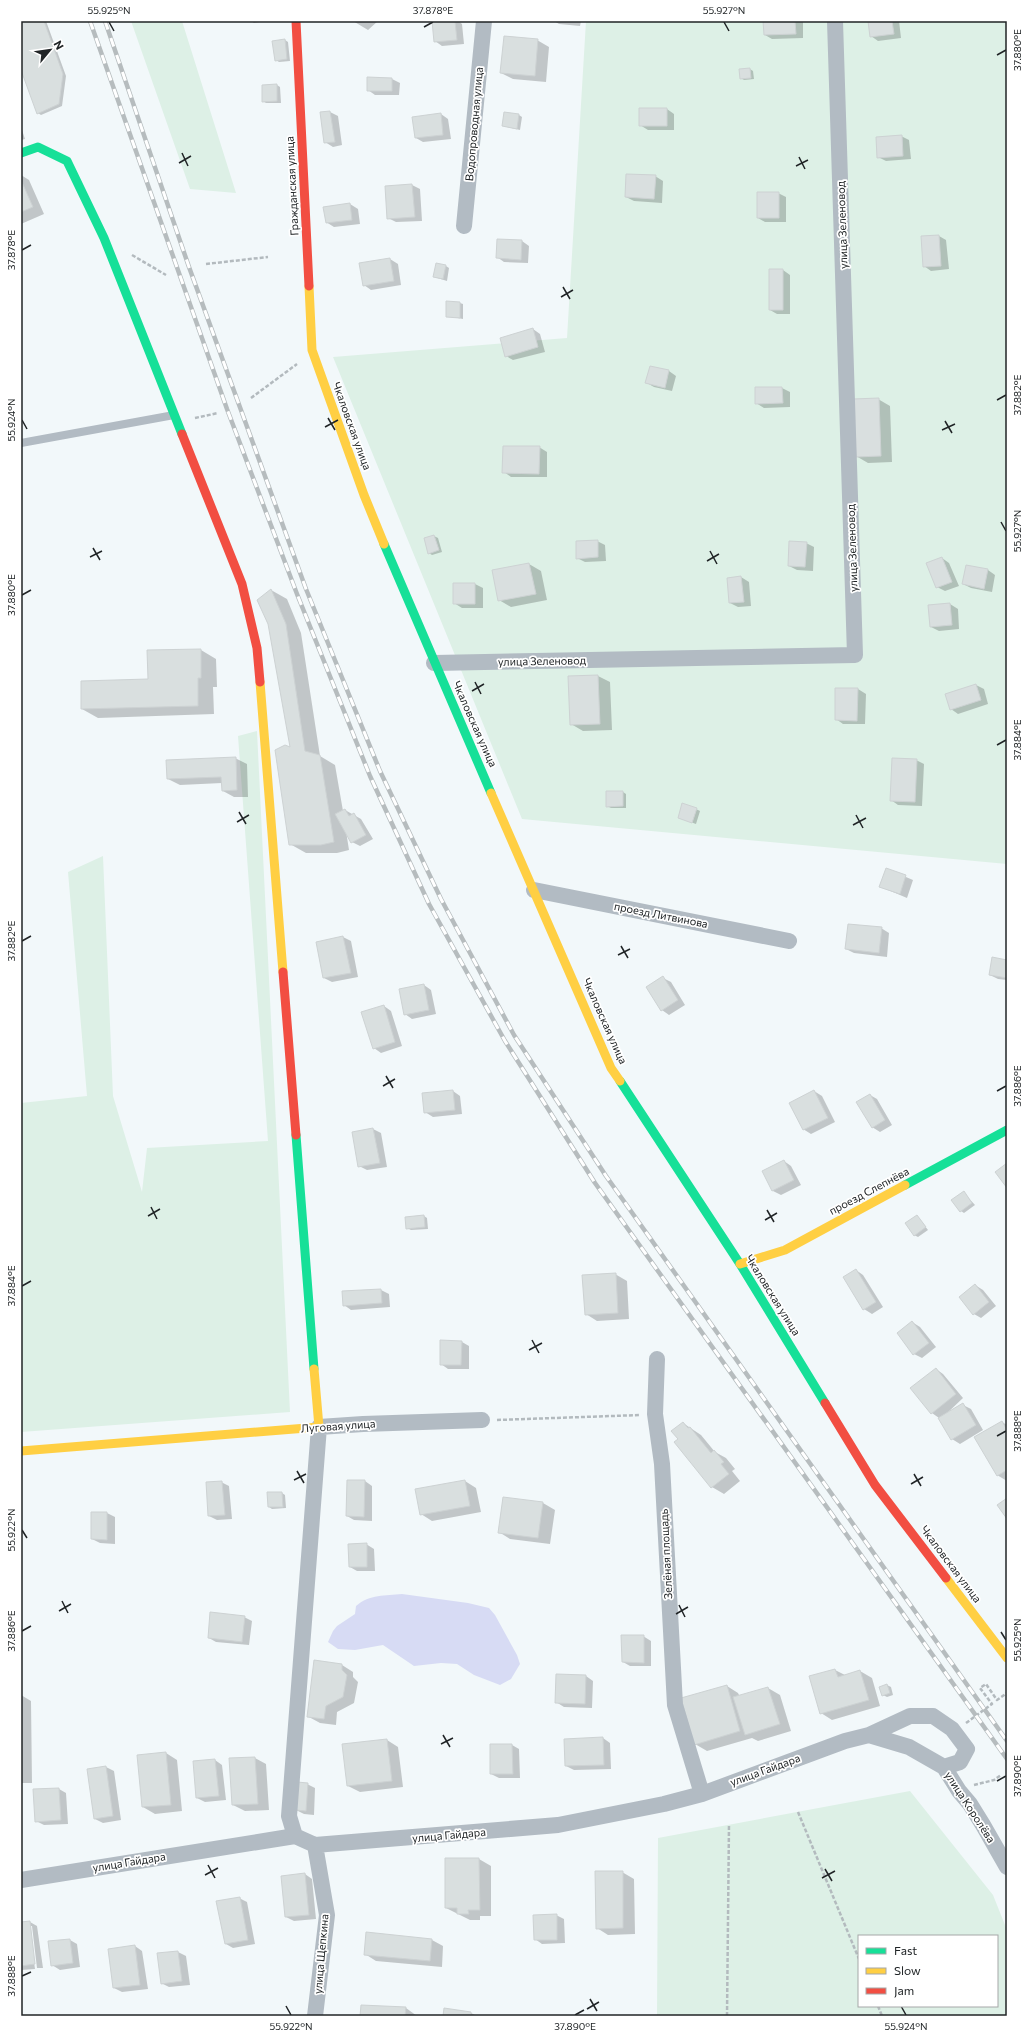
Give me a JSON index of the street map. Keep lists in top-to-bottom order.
{
  "streets": {
    "street": [
      "Водопроводная улица",
      "Гражданская улица",
      "улица Зеленовод",
      "Чкаловская улица",
      "проезд Литвинова",
      "проезд Слепнёва",
      "Луговая улица",
      "Зелёная площадь",
      "улица Гайдара",
      "улица Королёва",
      "улица Щепкина"
    ]
  },
  "crossings": [
    ["Гражданская улица", "Чкаловская улица"],
    ["улица Зеленовод", "Чкаловская улица"],
    ["Чкаловская улица", "проезд Литвинова"],
    ["Чкаловская улица", "проезд Слепнёва"],
    ["Зелёная площадь", "улица Гайдара"],
    ["улица Гайдара", "улица Королёва"],
    ["улица Гайдара", "улица Щепкина"]
  ],
  "legend": ["Fast", "Slow", "Jam"],
  "north": "top right",
  "coordinates": [
    "55.925°N",
    "37.878°E",
    "55.927°N",
    "37.880°E",
    "37.882°E",
    "55.924°N",
    "37.884°E",
    "37.886°E",
    "37.888°E",
    "55.922°N",
    "37.890°E"
  ]
}
